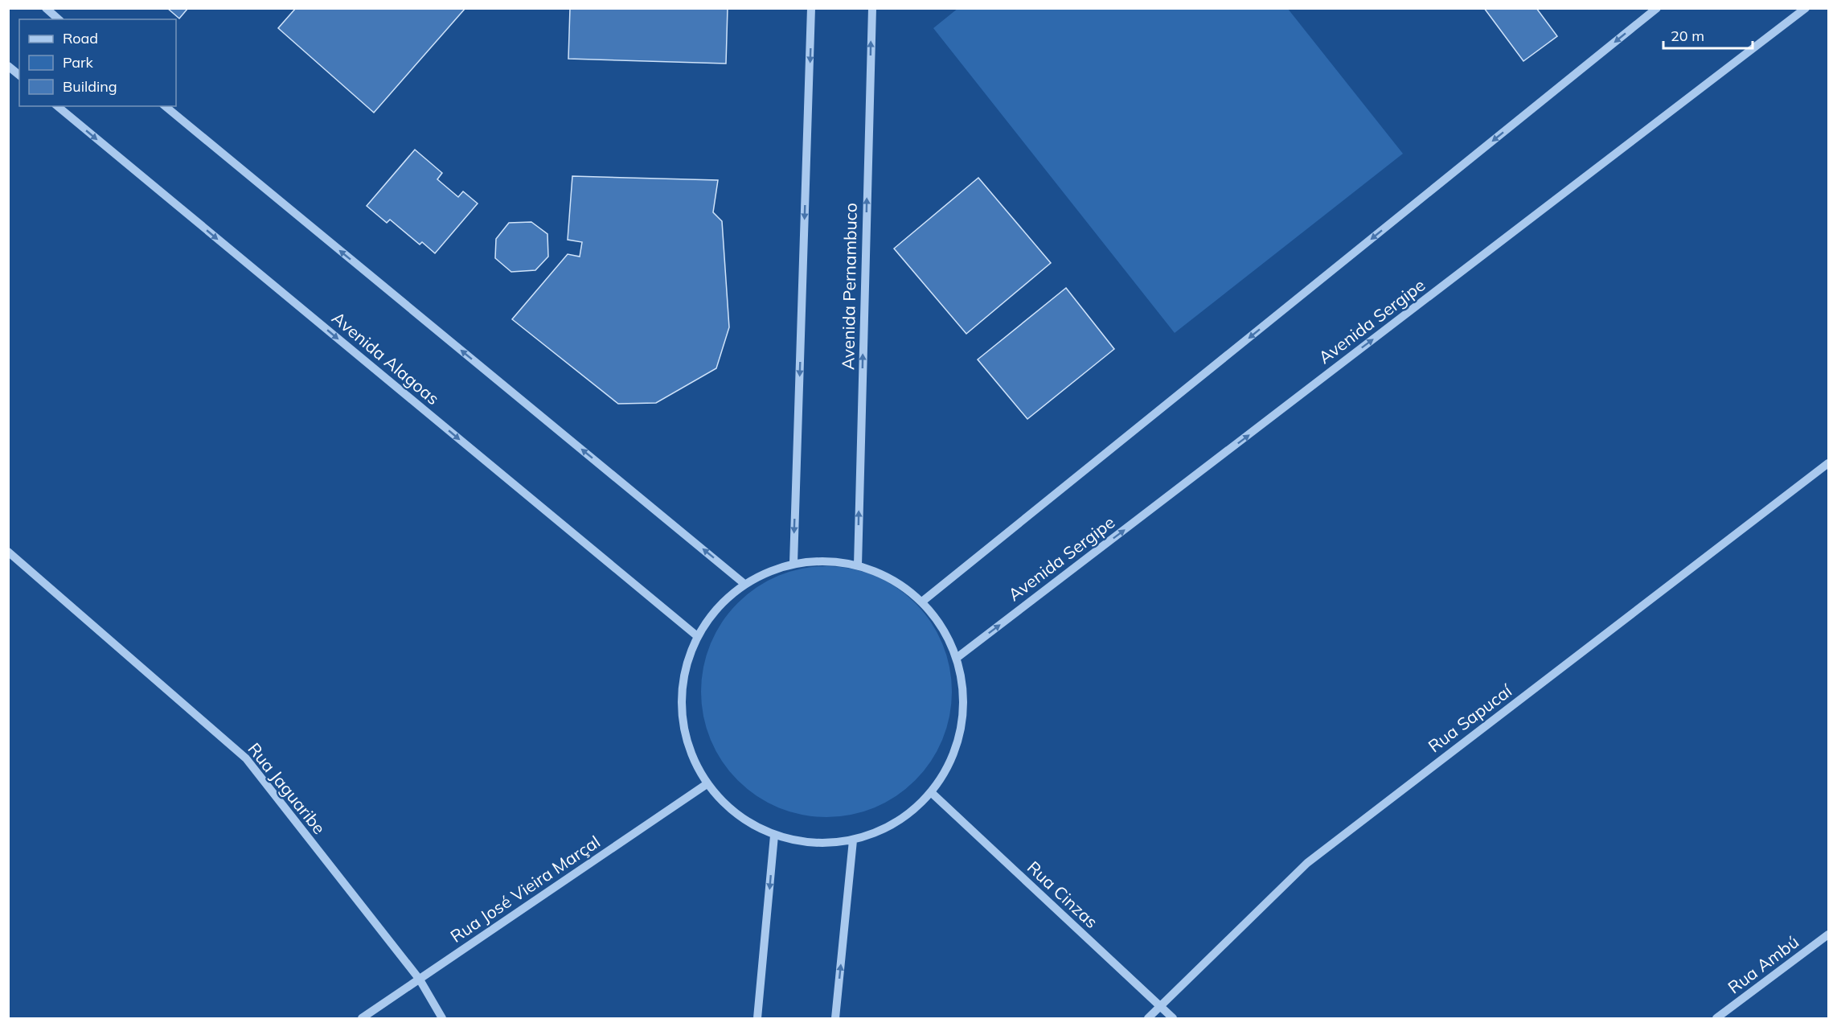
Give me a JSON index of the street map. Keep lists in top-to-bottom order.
{
  "streets": {
    "street": [
      "Avenida Pernambuco",
      "Avenida Sergipe",
      "Avenida Alagoas",
      "Rua Sapucaí",
      "Rua Jaguaribe",
      "Rua José Vieira Marçal",
      "Rua Cinzas",
      "Rua Ambú"
    ]
  },
  "crossings": [
    ["Rua Sapucaí", "Rua Cinzas"],
    ["Rua Jaguaribe", "Rua José Vieira Marçal"]
  ],
  "legend": ["Road", "Park", "Building"],
  "scale_bar": "20 m"
}
